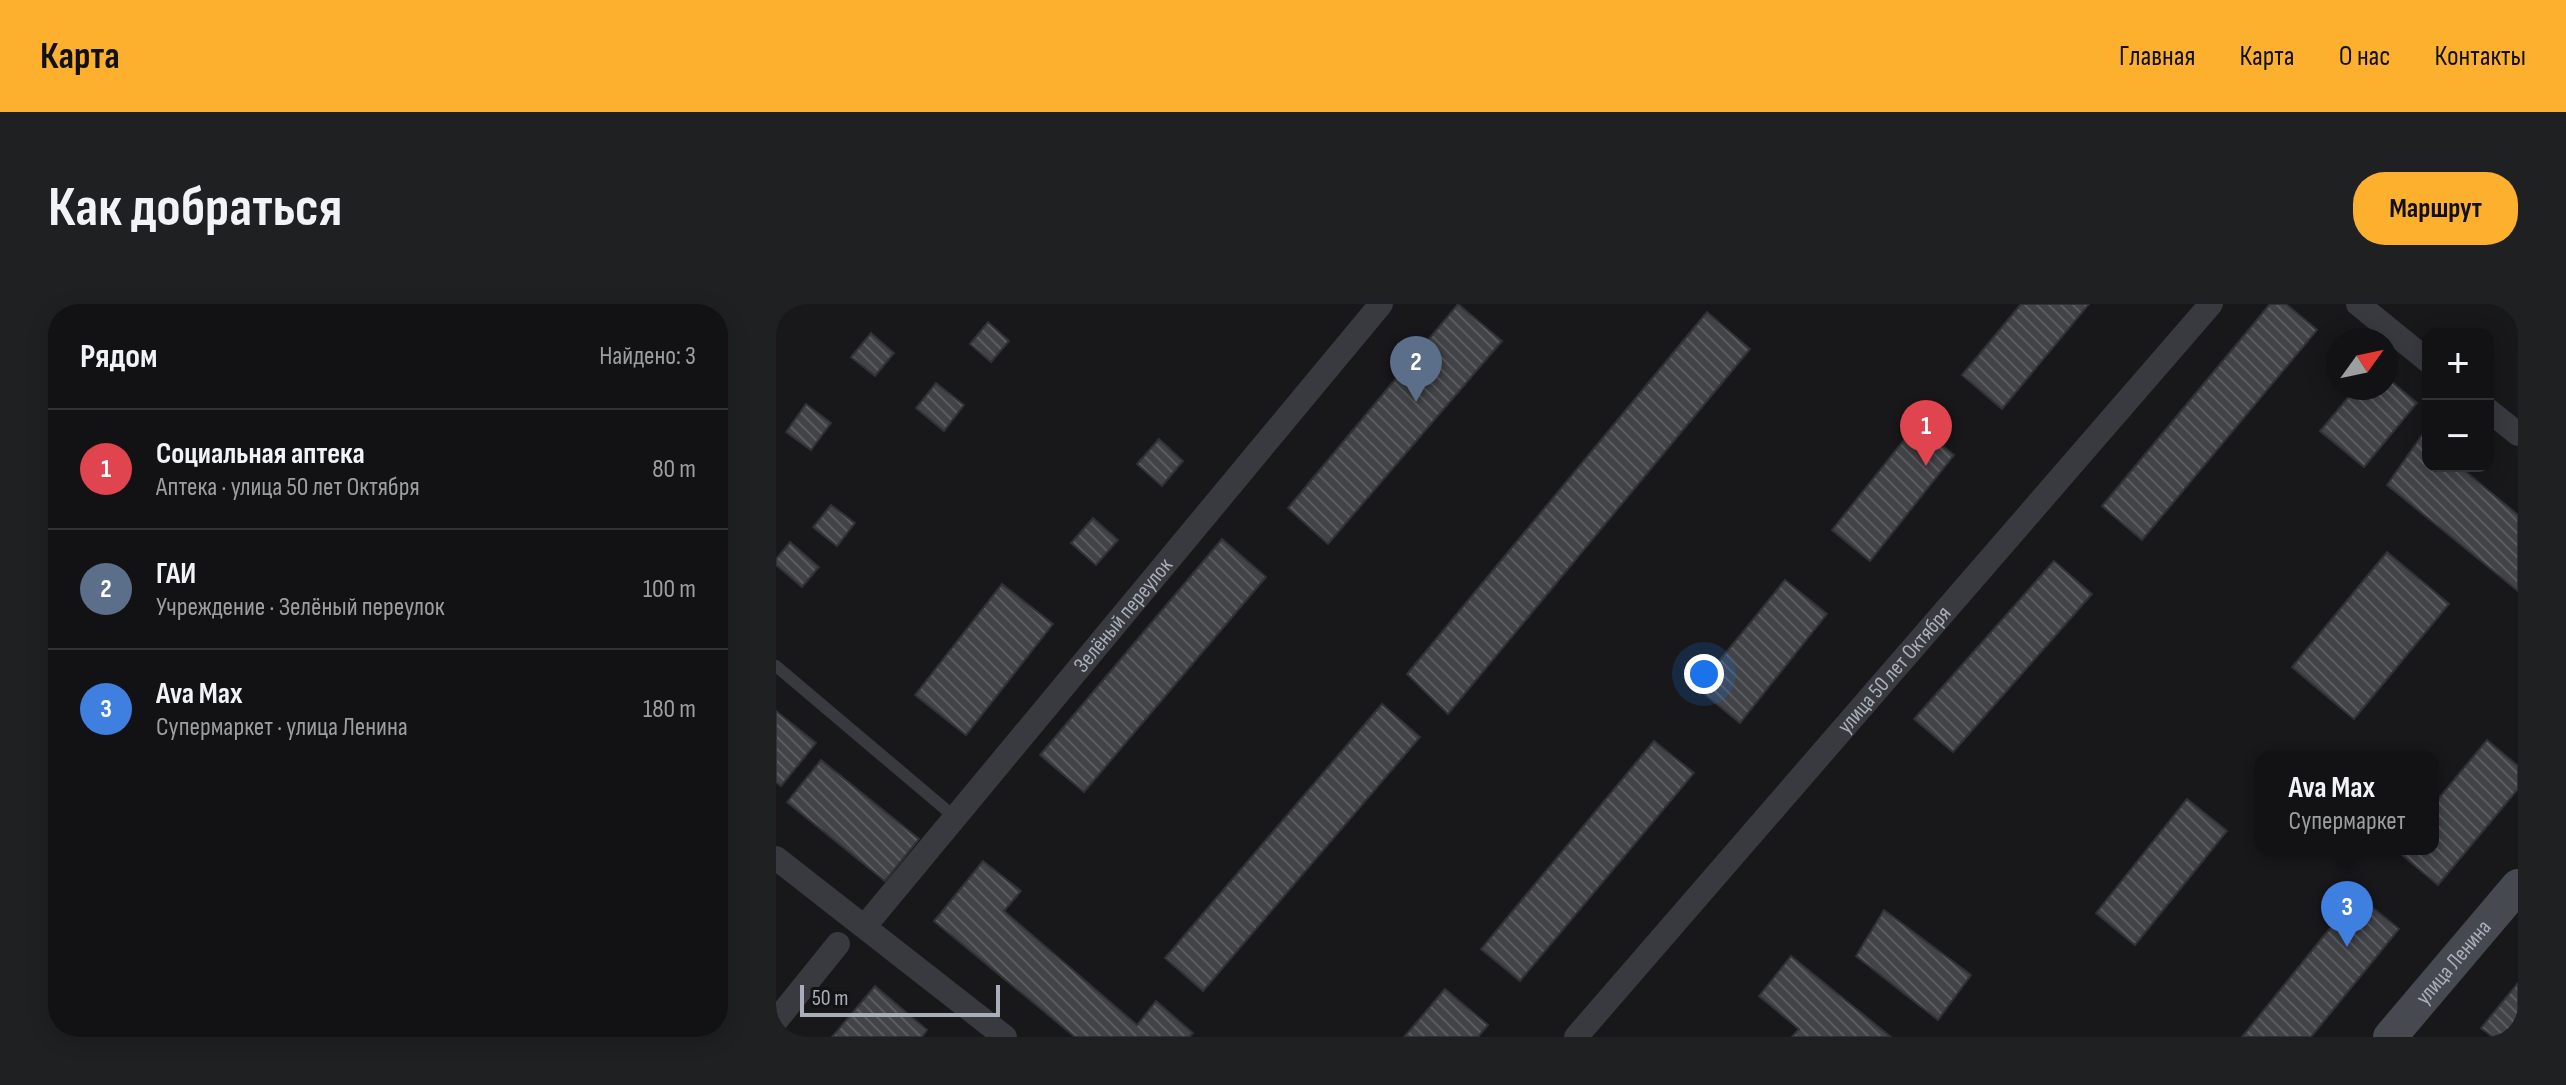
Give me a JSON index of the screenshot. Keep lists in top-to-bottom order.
{
  "streets": {
    "main road": ["улица Ленина"],
    "street": ["Зелёный переулок", "улица 50 лет Октября"]
  },
  "scale_bar": "50 m",
  "north": "top right",
  "page": {
    "header": "Карта",
    "nav": [
      "Главная",
      "Карта",
      "О нас",
      "Контакты"
    ],
    "buttons": "Маршрут",
    "title": "Как добраться",
    "heading": ["Рядом", "Найдено: 3"],
    "map_buttons": ["+", "−"],
    "pins": ["2", "1", "3"],
    "list": [
      {
        "mark": "1",
        "name": "Социальная аптека",
        "note": "Аптека · улица 50 лет Октября",
        "value": "80 m"
      },
      {
        "mark": "2",
        "name": "ГАИ",
        "note": "Учреждение · Зелёный переулок",
        "value": "100 m"
      },
      {
        "mark": "3",
        "name": "Ava Max",
        "note": "Супермаркет · улица Ленина",
        "value": "180 m"
      }
    ],
    "popup": ["Ava Max", "Супермаркет"],
    "scale": "50 m"
  }
}
